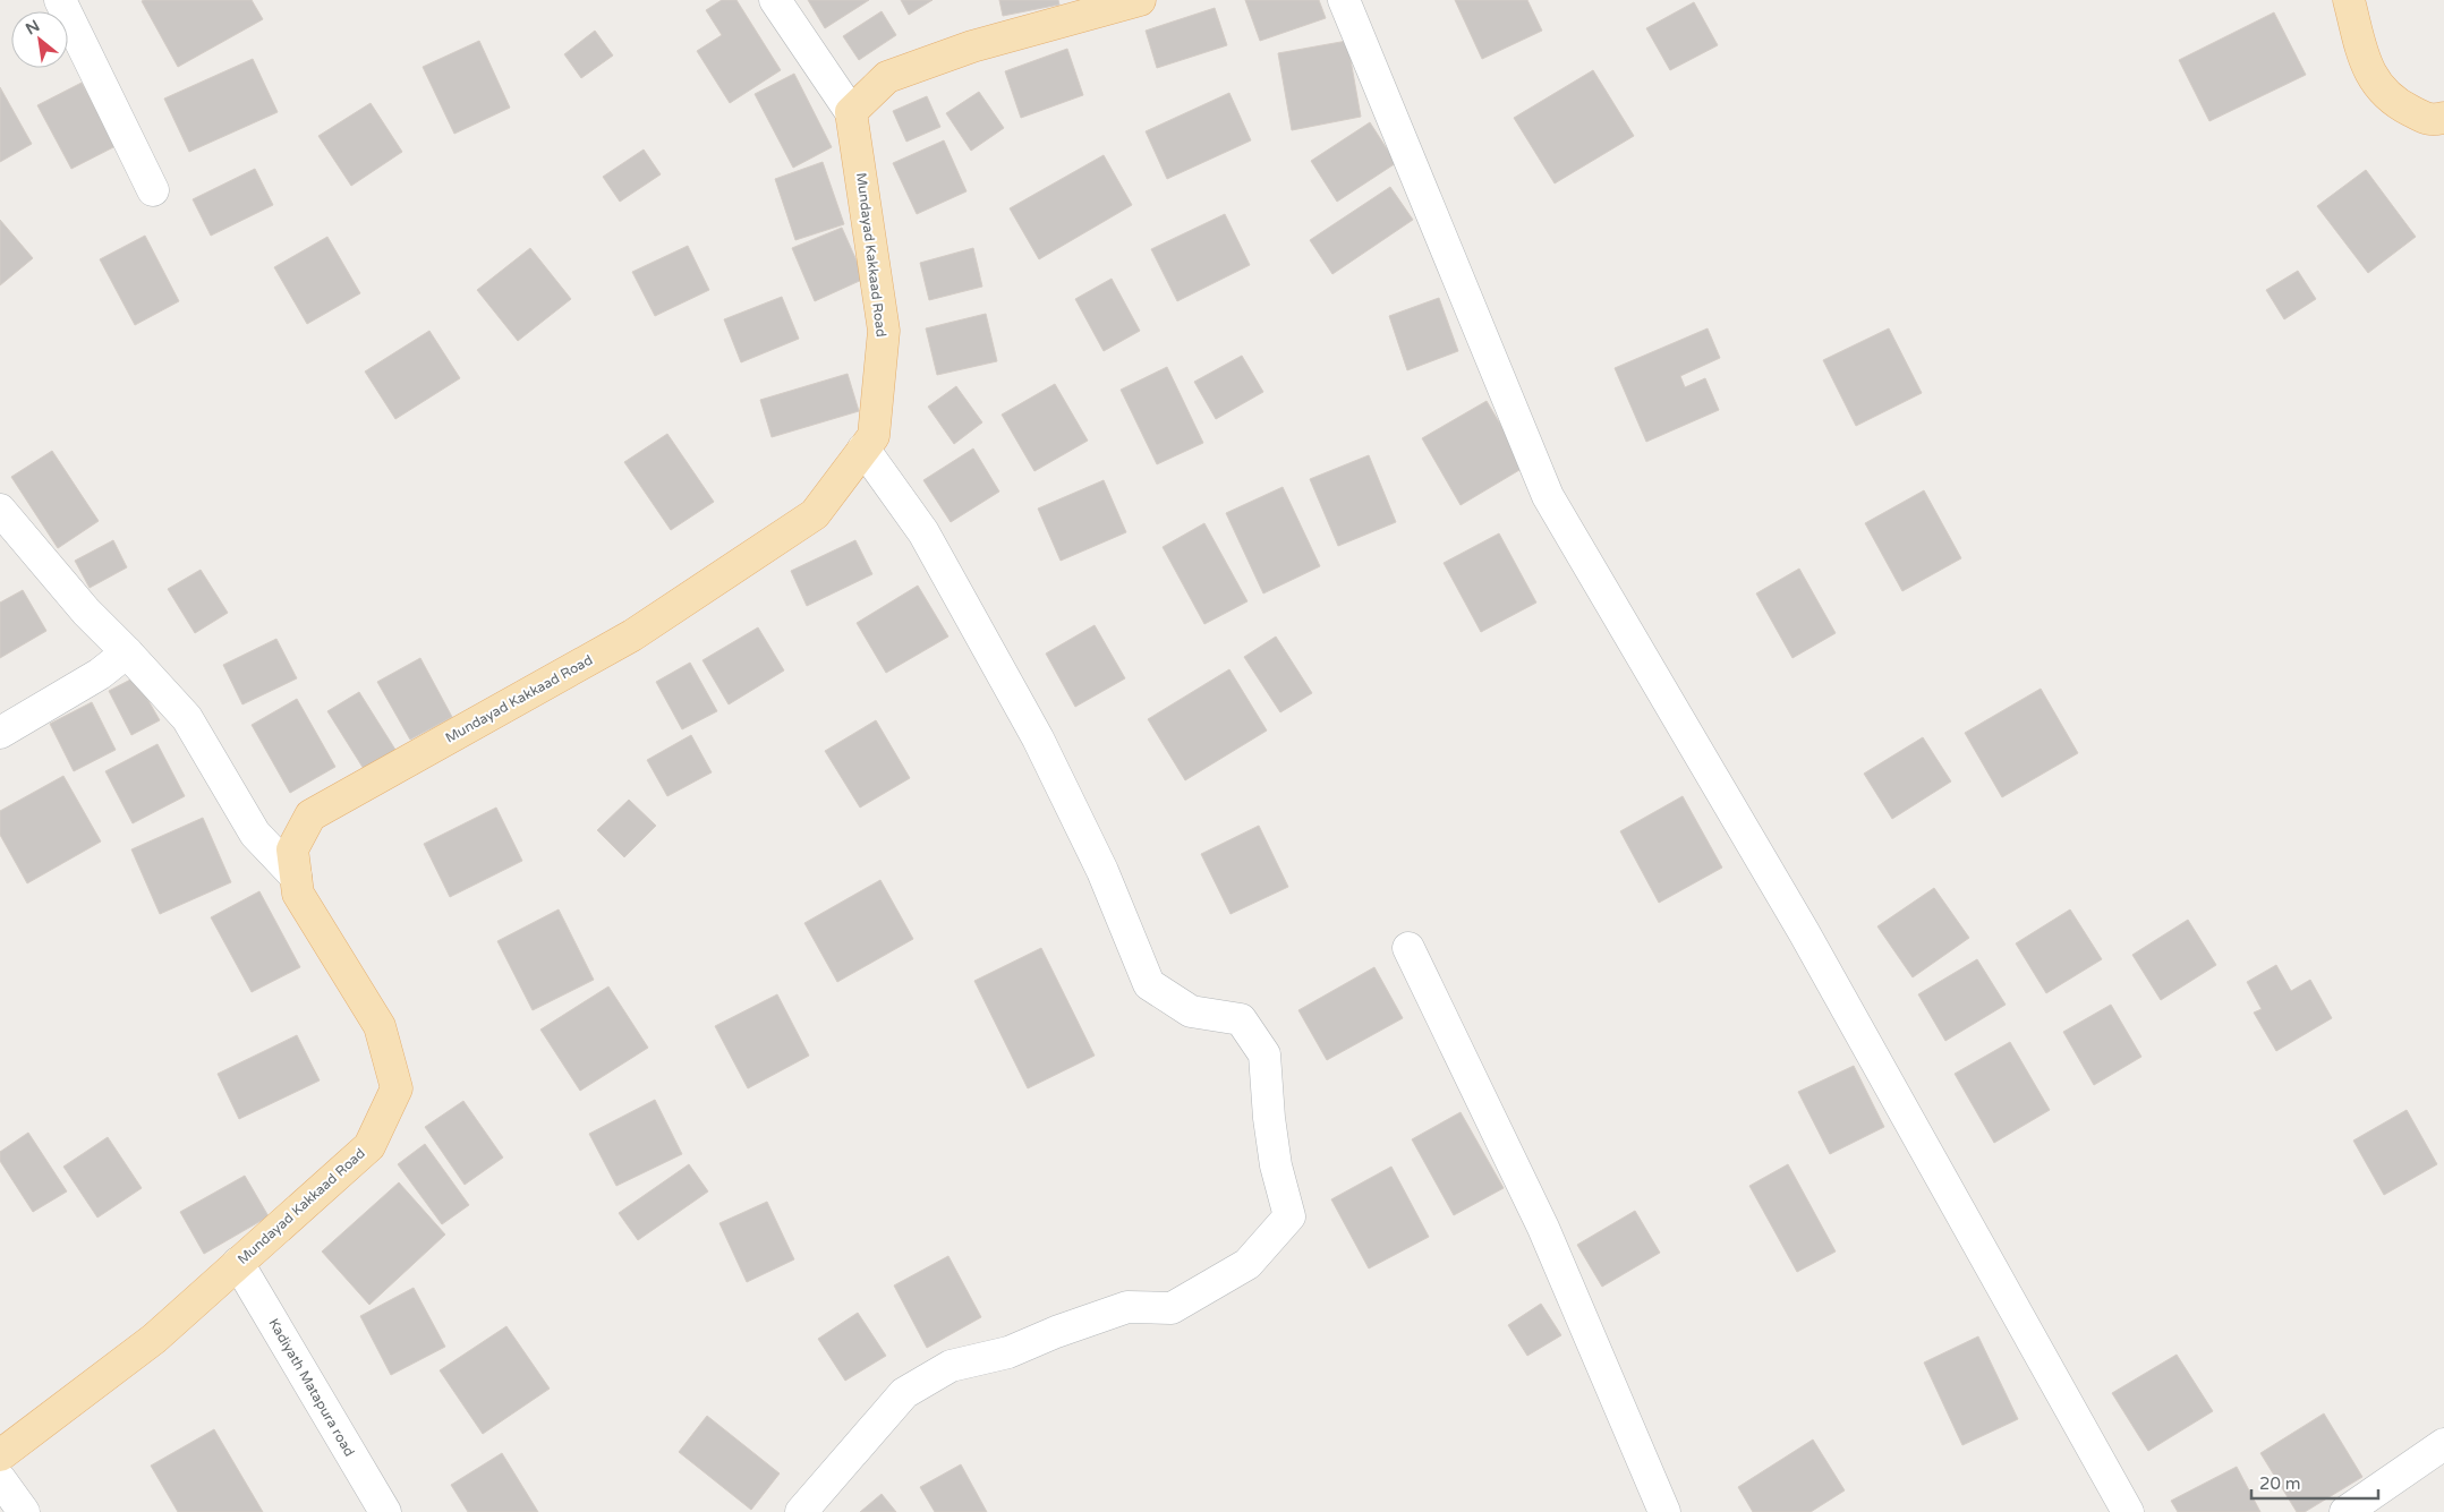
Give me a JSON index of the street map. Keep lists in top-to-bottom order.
{
  "streets": {
    "main road": ["Mundayad Kakkaad Road"],
    "street": ["Kadiyath Matapura road"]
  },
  "crossings": [
    ["Mundayad Kakkaad Road", "Kadiyath Matapura road"]
  ],
  "scale_bar": "20 m",
  "north": "top left"
}
